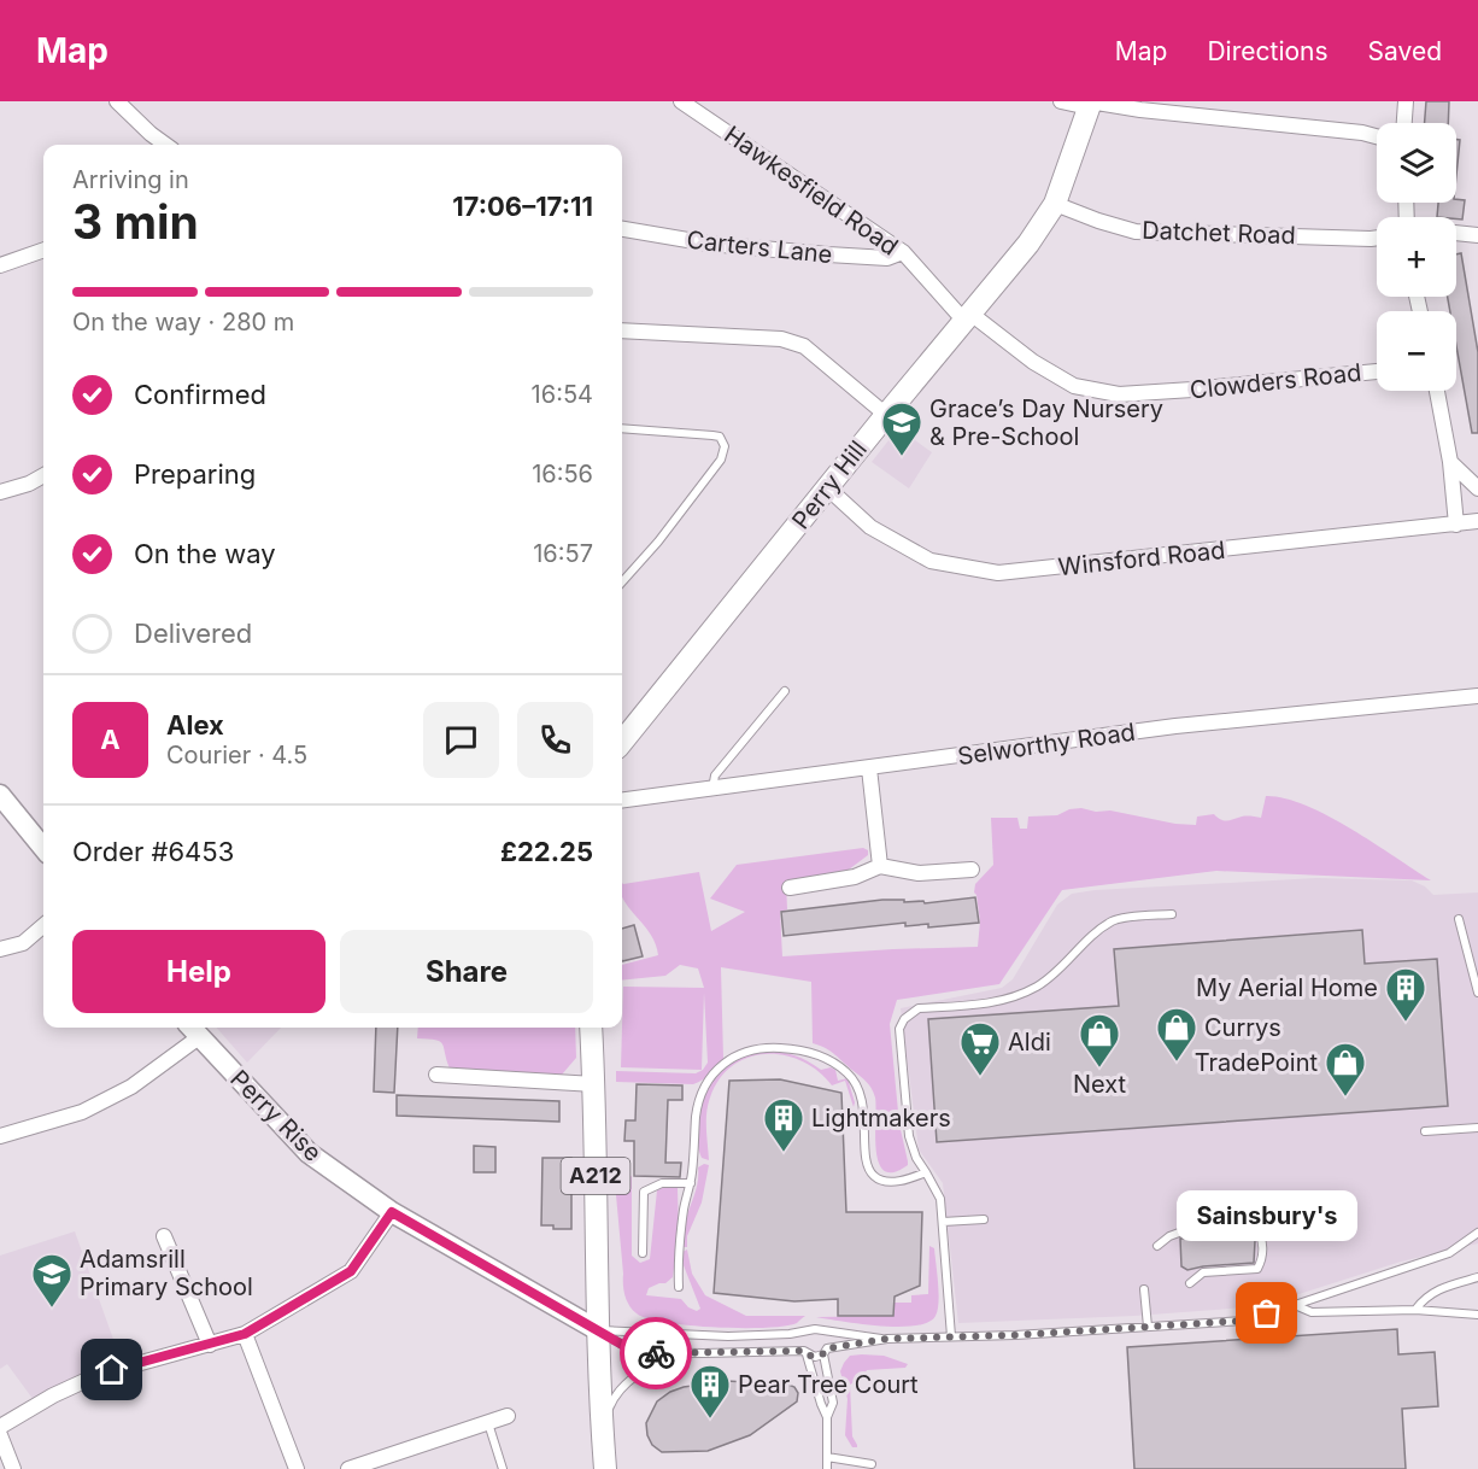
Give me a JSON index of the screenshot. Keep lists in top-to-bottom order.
{
  "streets": {
    "main road": ["Perry Hill", "Perry Rise", "A212"],
    "street": [
      "Hawkesfield Road",
      "Datchet Road",
      "Carters Lane",
      "Clowders Road",
      "Winsford Road",
      "Selworthy Road"
    ]
  },
  "crossings": [
    ["Hawkesfield Road", "Carters Lane"],
    ["Hawkesfield Road", "Clowders Road"],
    ["Hawkesfield Road", "Perry Hill"],
    ["Datchet Road", "Perry Hill"],
    ["Clowders Road", "Perry Hill"],
    ["Perry Hill", "Winsford Road"],
    ["Perry Rise", "A212"]
  ],
  "places": {
    "school or university": ["Grace’s Day Nursery & Pre-School", "Adamsrill Primary School"],
    "building": ["My Aerial Home", "Lightmakers", "Pear Tree Court"],
    "shop": ["Currys", "Next", "TradePoint"],
    "supermarket": ["Aldi"],
    "other": ["Sainsbury's"]
  },
  "page": {
    "header": "Map",
    "nav": ["Map", "Directions", "Saved"],
    "map_buttons": ["+", "−"],
    "heading": ["3 min", "Arriving in", "17:06–17:11"],
    "panel": [
      "Alex",
      "Courier · 4.5",
      "Order #6453",
      "£22.25"
    ],
    "bar": "On the way · 280 m",
    "list": [
      ["Confirmed", "16:54"],
      ["Preparing", "16:56"],
      ["On the way", "16:57"],
      "Delivered"
    ],
    "round": "A",
    "buttons": ["Help", "Share"],
    "bubble": "Sainsbury's"
  }
}
